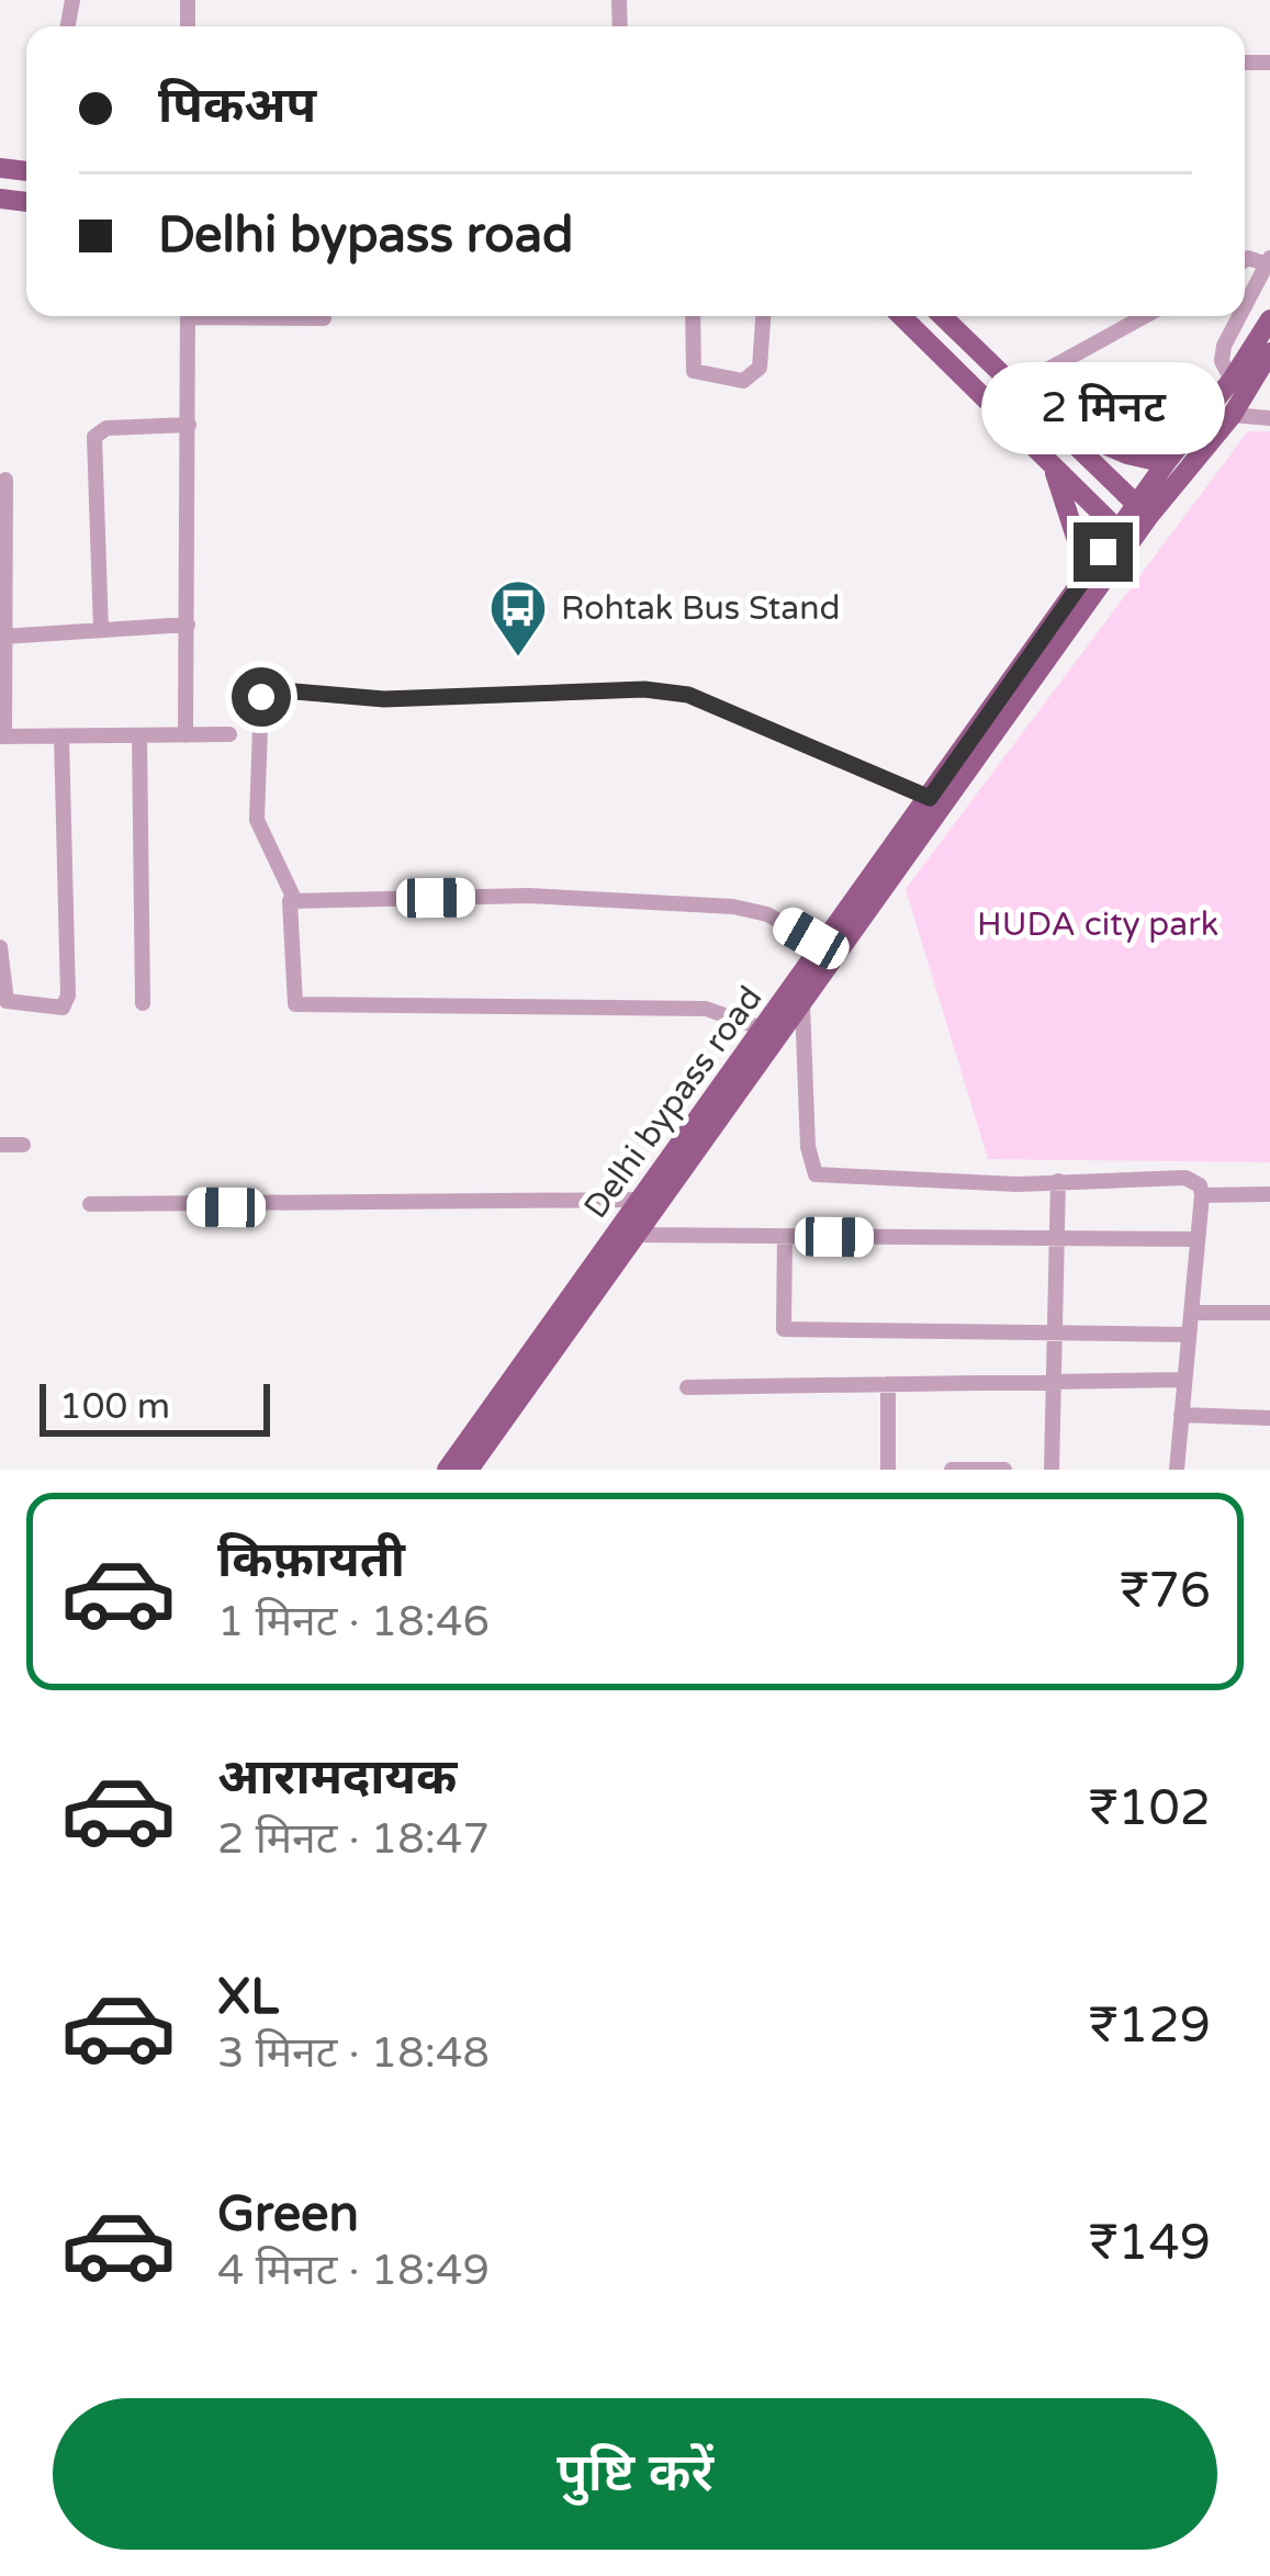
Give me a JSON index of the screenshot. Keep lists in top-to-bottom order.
{
  "streets": {
    "main road": ["Delhi bypass road"]
  },
  "parks": ["HUDA city park"],
  "places": {
    "bus stop": ["Rohtak Bus Stand"]
  },
  "scale_bar": "100 m",
  "page": {
    "banner": ["पिकअप", "Delhi bypass road"],
    "bubble": "2 मिनट",
    "scale": "100 m",
    "list": [
      {
        "name": "किफ़ायती",
        "note": "1 मिनट · 18:46",
        "value": "₹76"
      },
      {
        "name": "आरामदायक",
        "note": "2 मिनट · 18:47",
        "value": "₹102"
      },
      {
        "name": "XL",
        "note": "3 मिनट · 18:48",
        "value": "₹129"
      },
      {
        "name": "Green",
        "note": "4 मिनट · 18:49",
        "value": "₹149"
      }
    ],
    "buttons": "पुष्टि करें"
  }
}
